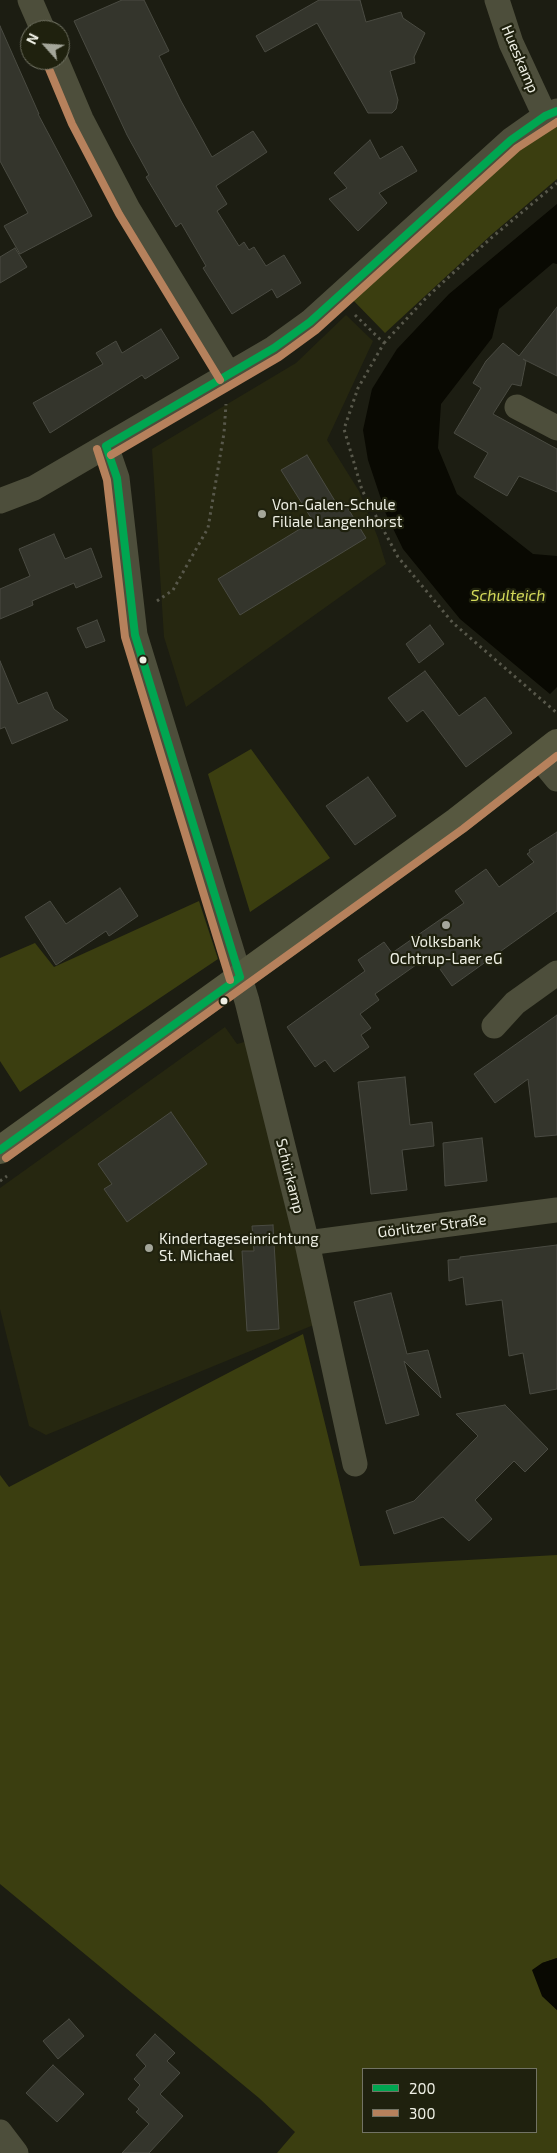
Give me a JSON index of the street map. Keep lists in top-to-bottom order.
{
  "streets": {
    "street": ["Hueskamp", "Schürkamp", "Görlitzer Straße"]
  },
  "crossings": [
    ["Schürkamp", "Görlitzer Straße"]
  ],
  "water": ["Schulteich"],
  "places": ["Von-Galen-Schule Filiale Langenhorst", "Volksbank Ochtrup-Laer eG", "Kindertageseinrichtung St. Michael"],
  "lines": ["transit line 300", "transit line 200"],
  "legend": ["200", "300"],
  "north": "top left"
}
